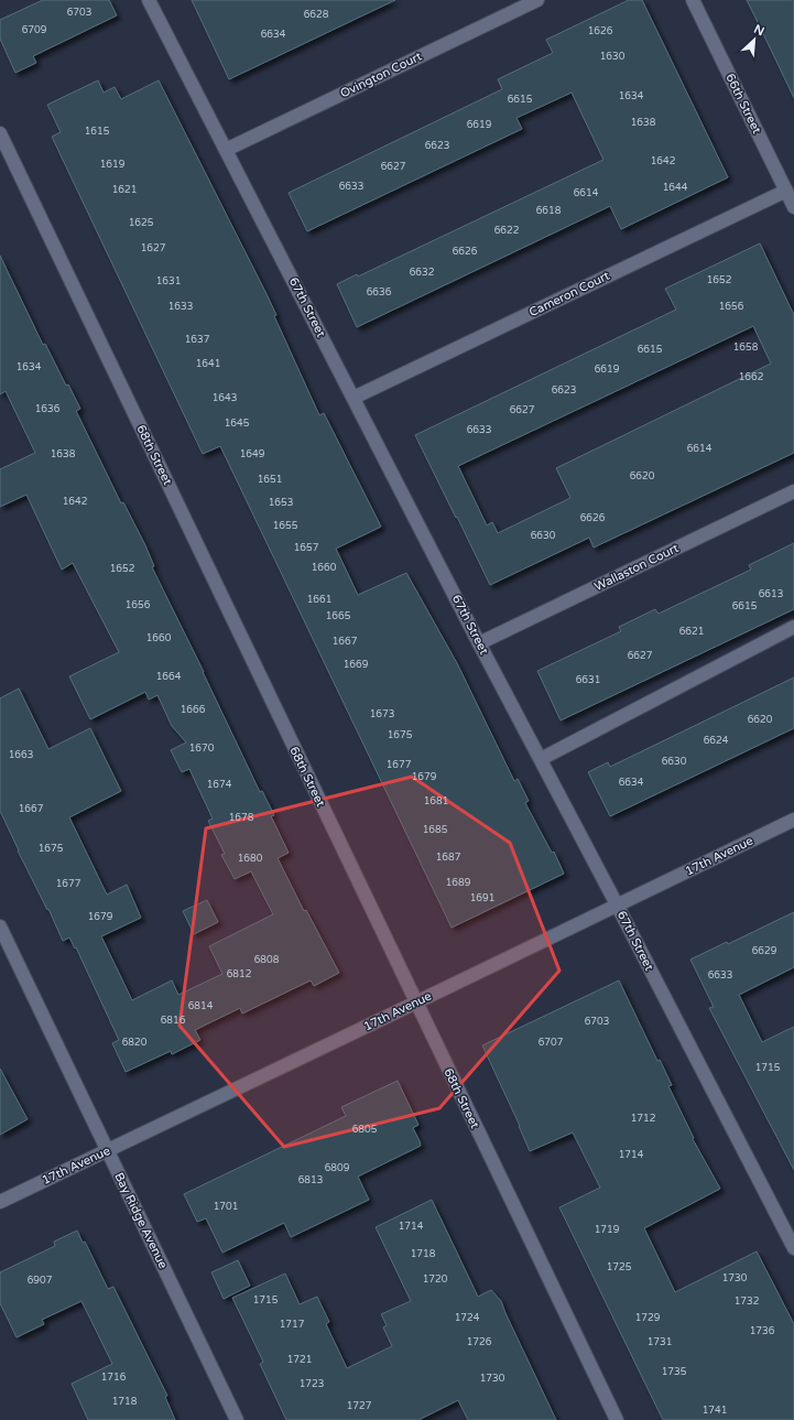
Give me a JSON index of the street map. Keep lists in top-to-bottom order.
{
  "streets": {
    "street": [
      "Ovington Court",
      "66th Street",
      "Cameron Court",
      "67th Street",
      "68th Street",
      "Wallaston Court",
      "17th Avenue",
      "Bay Ridge Avenue"
    ]
  },
  "crossings": [
    ["Ovington Court", "67th Street"],
    ["66th Street", "Cameron Court"],
    ["Cameron Court", "67th Street"],
    ["67th Street", "Wallaston Court"],
    ["67th Street", "17th Avenue"],
    ["68th Street", "17th Avenue"],
    ["17th Avenue", "Bay Ridge Avenue"]
  ],
  "house_numbers": [
    "6703",
    "6628",
    "6709",
    "1626",
    "6634",
    "1630",
    "1634",
    "6615",
    "1638",
    "6619",
    "1615",
    "6623",
    "1642",
    "1619",
    "6627",
    "6633",
    "1644",
    "1621",
    "6614",
    "6618",
    "1625",
    "6622",
    "1627",
    "6626",
    "6632",
    "1652",
    "1631",
    "6636",
    "1633",
    "1656",
    "1637",
    "1658",
    "6615",
    "1641",
    "1634",
    "6619",
    "1662",
    "6623",
    "1643",
    "1636",
    "6627",
    "1645",
    "6633",
    "6614",
    "1638",
    "1649",
    "6620",
    "1651",
    "1642",
    "1653",
    "6626",
    "1655",
    "6630",
    "1657",
    "1660",
    "1652",
    "6613",
    "1661",
    "1656",
    "6615",
    "1665",
    "6621",
    "1660",
    "1667",
    "6627",
    "1669",
    "1664",
    "6631",
    "1666",
    "1673",
    "6620",
    "1675",
    "6624",
    "1670",
    "1663",
    "6630",
    "1677",
    "1679",
    "6634",
    "1674",
    "1681",
    "1667",
    "1678",
    "1685",
    "1675",
    "1687",
    "1680",
    "1689",
    "1677",
    "1691",
    "1679",
    "6629",
    "6808",
    "6812",
    "6633",
    "6814",
    "6816",
    "6703",
    "6820",
    "6707",
    "1715",
    "1712",
    "6805",
    "1714",
    "6809",
    "6813",
    "1701",
    "1714",
    "1719",
    "1718",
    "1725",
    "1730",
    "1720",
    "6907",
    "1715",
    "1732",
    "1724",
    "1729",
    "1717",
    "1736",
    "1726",
    "1731",
    "1721",
    "1735",
    "1716",
    "1730",
    "1723",
    "1718",
    "1727",
    "1741"
  ],
  "north": "top right"
}
